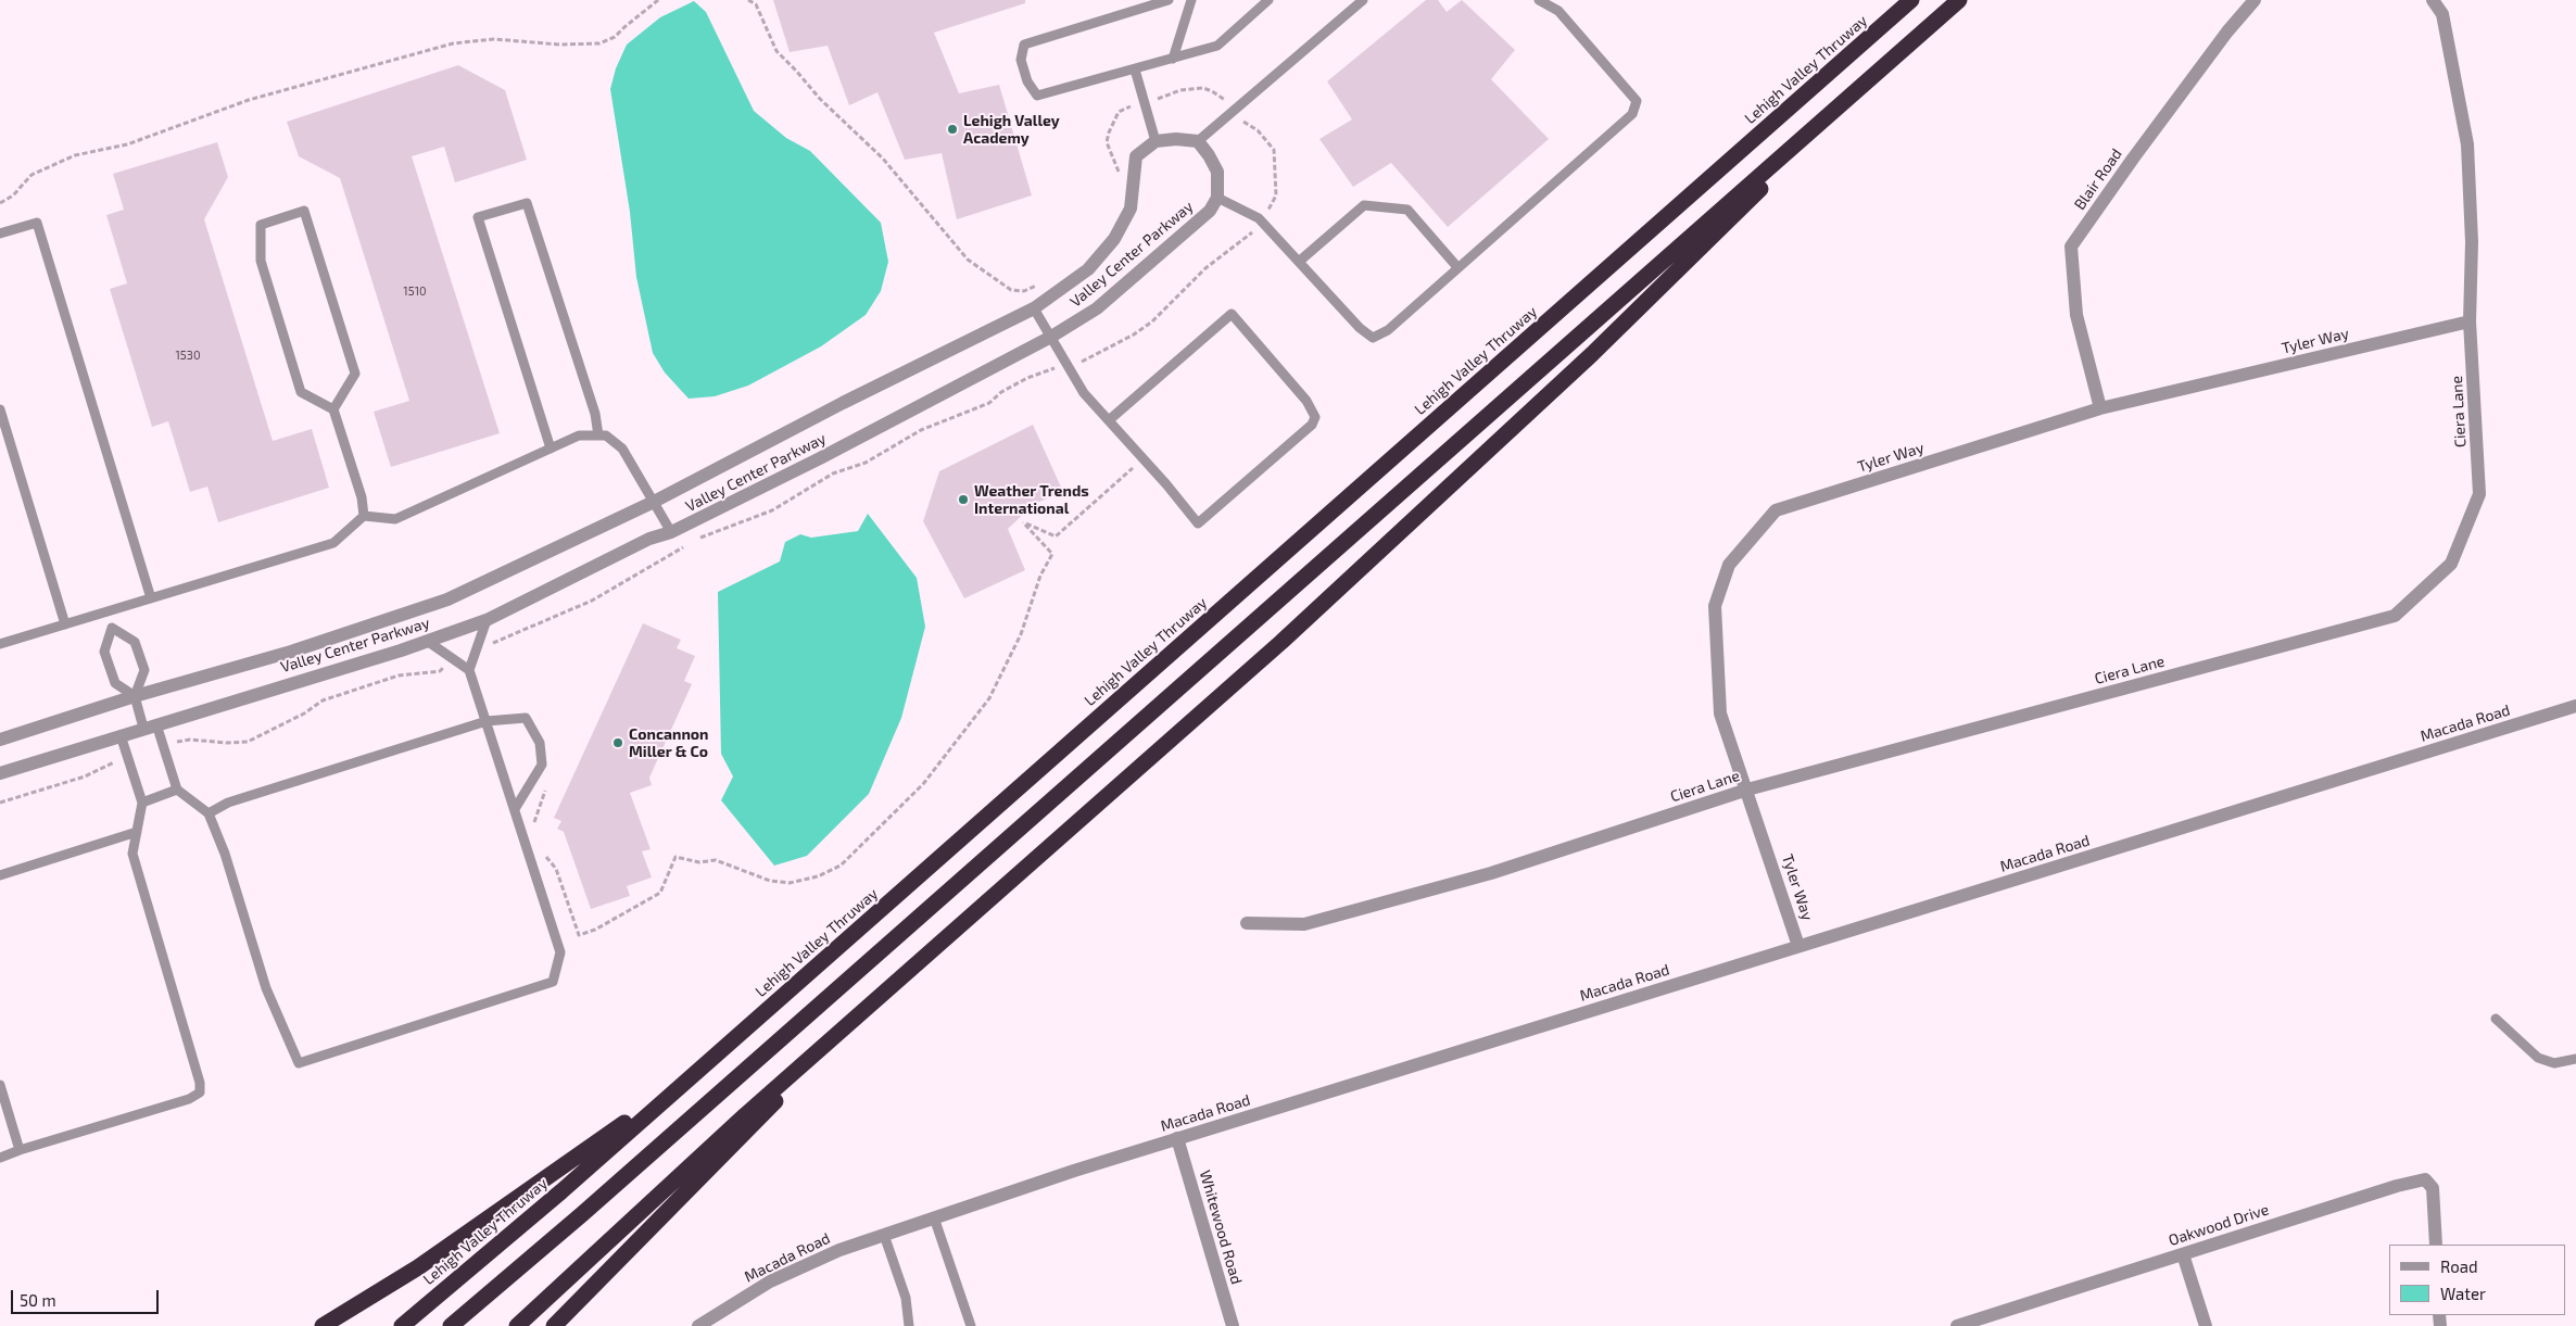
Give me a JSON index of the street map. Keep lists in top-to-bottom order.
{
  "streets": {
    "highway": ["Lehigh Valley Thruway"],
    "street": [
      "Blair Road",
      "Valley Center Parkway",
      "Tyler Way",
      "Ciera Lane",
      "Macada Road",
      "Oakwood Drive",
      "Whitewood Road"
    ]
  },
  "crossings": [
    ["Blair Road", "Tyler Way"],
    ["Tyler Way", "Ciera Lane"],
    ["Tyler Way", "Macada Road"],
    ["Macada Road", "Whitewood Road"]
  ],
  "places": ["Lehigh Valley Academy", "Weather Trends International", "Concannon Miller & Co"],
  "house_numbers": ["1510", "1530"],
  "legend": ["Road", "Water"],
  "scale_bar": "50 m"
}
